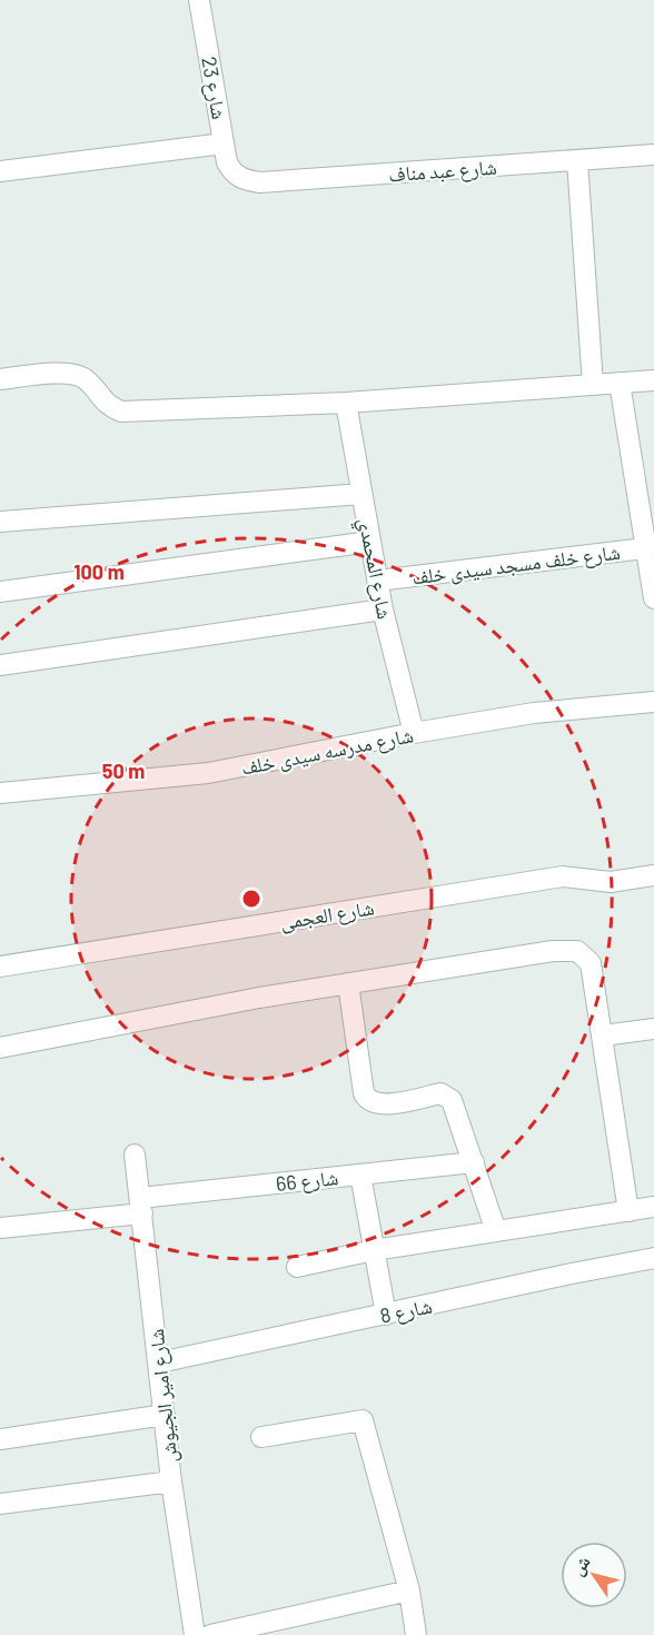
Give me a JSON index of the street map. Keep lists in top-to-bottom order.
{
  "streets": {
    "street": [
      "شارع 23",
      "شارع عبد مناف",
      "شارع خلف مسجد سيدى خلف",
      "شارع المحمدي",
      "شارع مدرسه سيدى خلف",
      "شارع العجمى",
      "شارع 66",
      "شارع 8",
      "شارع امير الجيوش"
    ]
  },
  "crossings": [
    ["شارع 23", "شارع عبد مناف"],
    ["شارع خلف مسجد سيدى خلف", "شارع المحمدي"],
    ["شارع المحمدي", "شارع مدرسه سيدى خلف"],
    ["شارع 66", "شارع امير الجيوش"],
    ["شارع 8", "شارع امير الجيوش"]
  ],
  "north": "top left",
  "rings": ["100 m", "50 m"]
}
